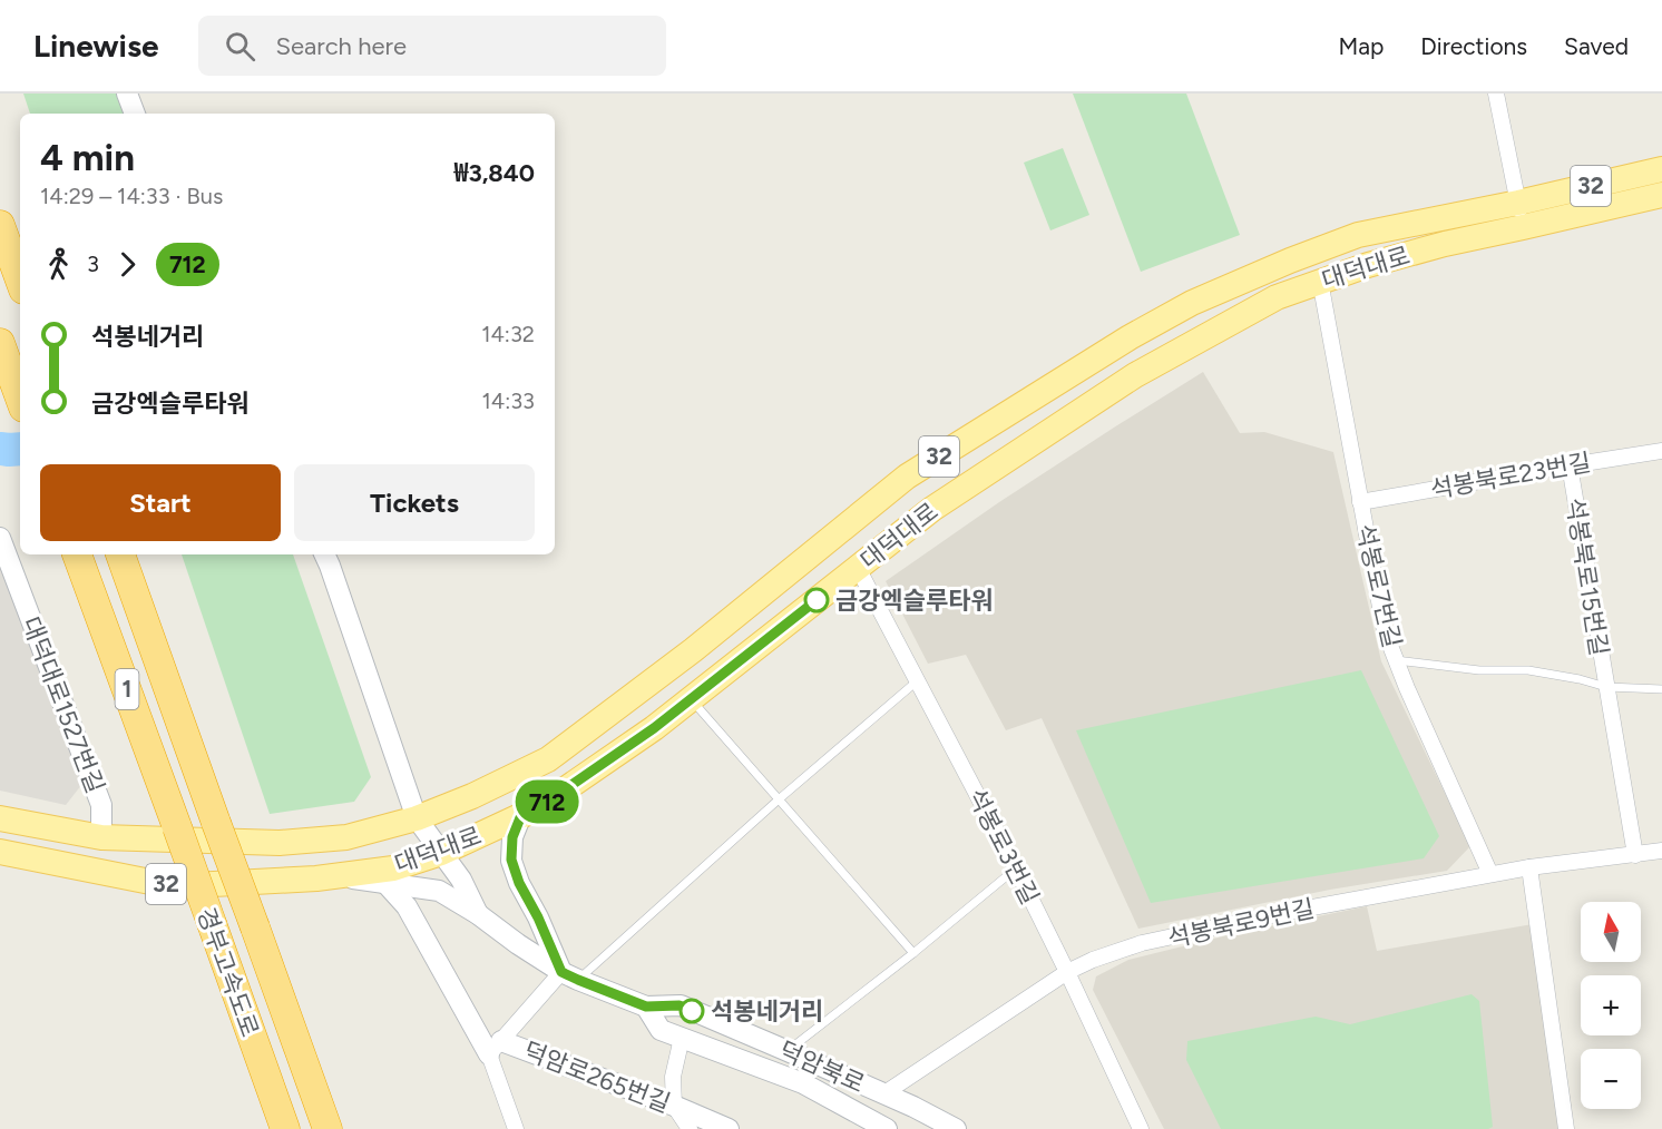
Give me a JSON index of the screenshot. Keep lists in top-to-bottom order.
{
  "streets": {
    "highway": ["1", "경부고속도로"],
    "main road": ["32", "대덕대로"],
    "street": [
      "석봉북로23번길",
      "석봉북로15번길",
      "석봉로7번길",
      "대덕대로1527번길",
      "석봉로3번길",
      "석봉북로9번길",
      "덕암북로",
      "덕암로265번길"
    ]
  },
  "crossings": [
    ["대덕대로", "석봉로7번길"],
    ["대덕대로", "대덕대로1527번길"],
    ["대덕대로", "석봉로3번길"],
    ["대덕대로", "덕암북로"],
    ["석봉북로23번길", "석봉북로15번길"],
    ["석봉북로23번길", "석봉로7번길"],
    ["석봉북로15번길", "석봉로7번길"],
    ["석봉로7번길", "석봉북로9번길"],
    ["석봉로3번길", "석봉북로9번길"],
    ["석봉북로9번길", "덕암북로"]
  ],
  "places": ["금강엑슬루타워", "석봉네거리"],
  "lines": ["bus line 712"],
  "north": "top",
  "page": {
    "header": "Linewise",
    "search": "Search here",
    "nav": ["Map", "Directions", "Saved"],
    "on_map": "712",
    "heading": ["4 min", "14:29 – 14:33 · Bus", "₩3,840"],
    "legs": ["3", "712"],
    "list": [
      {
        "name": "석봉네거리",
        "value": "14:32"
      },
      {
        "name": "금강엑슬루타워",
        "value": "14:33"
      }
    ],
    "buttons": ["Start", "Tickets"],
    "map_buttons": ["+", "−"]
  }
}
